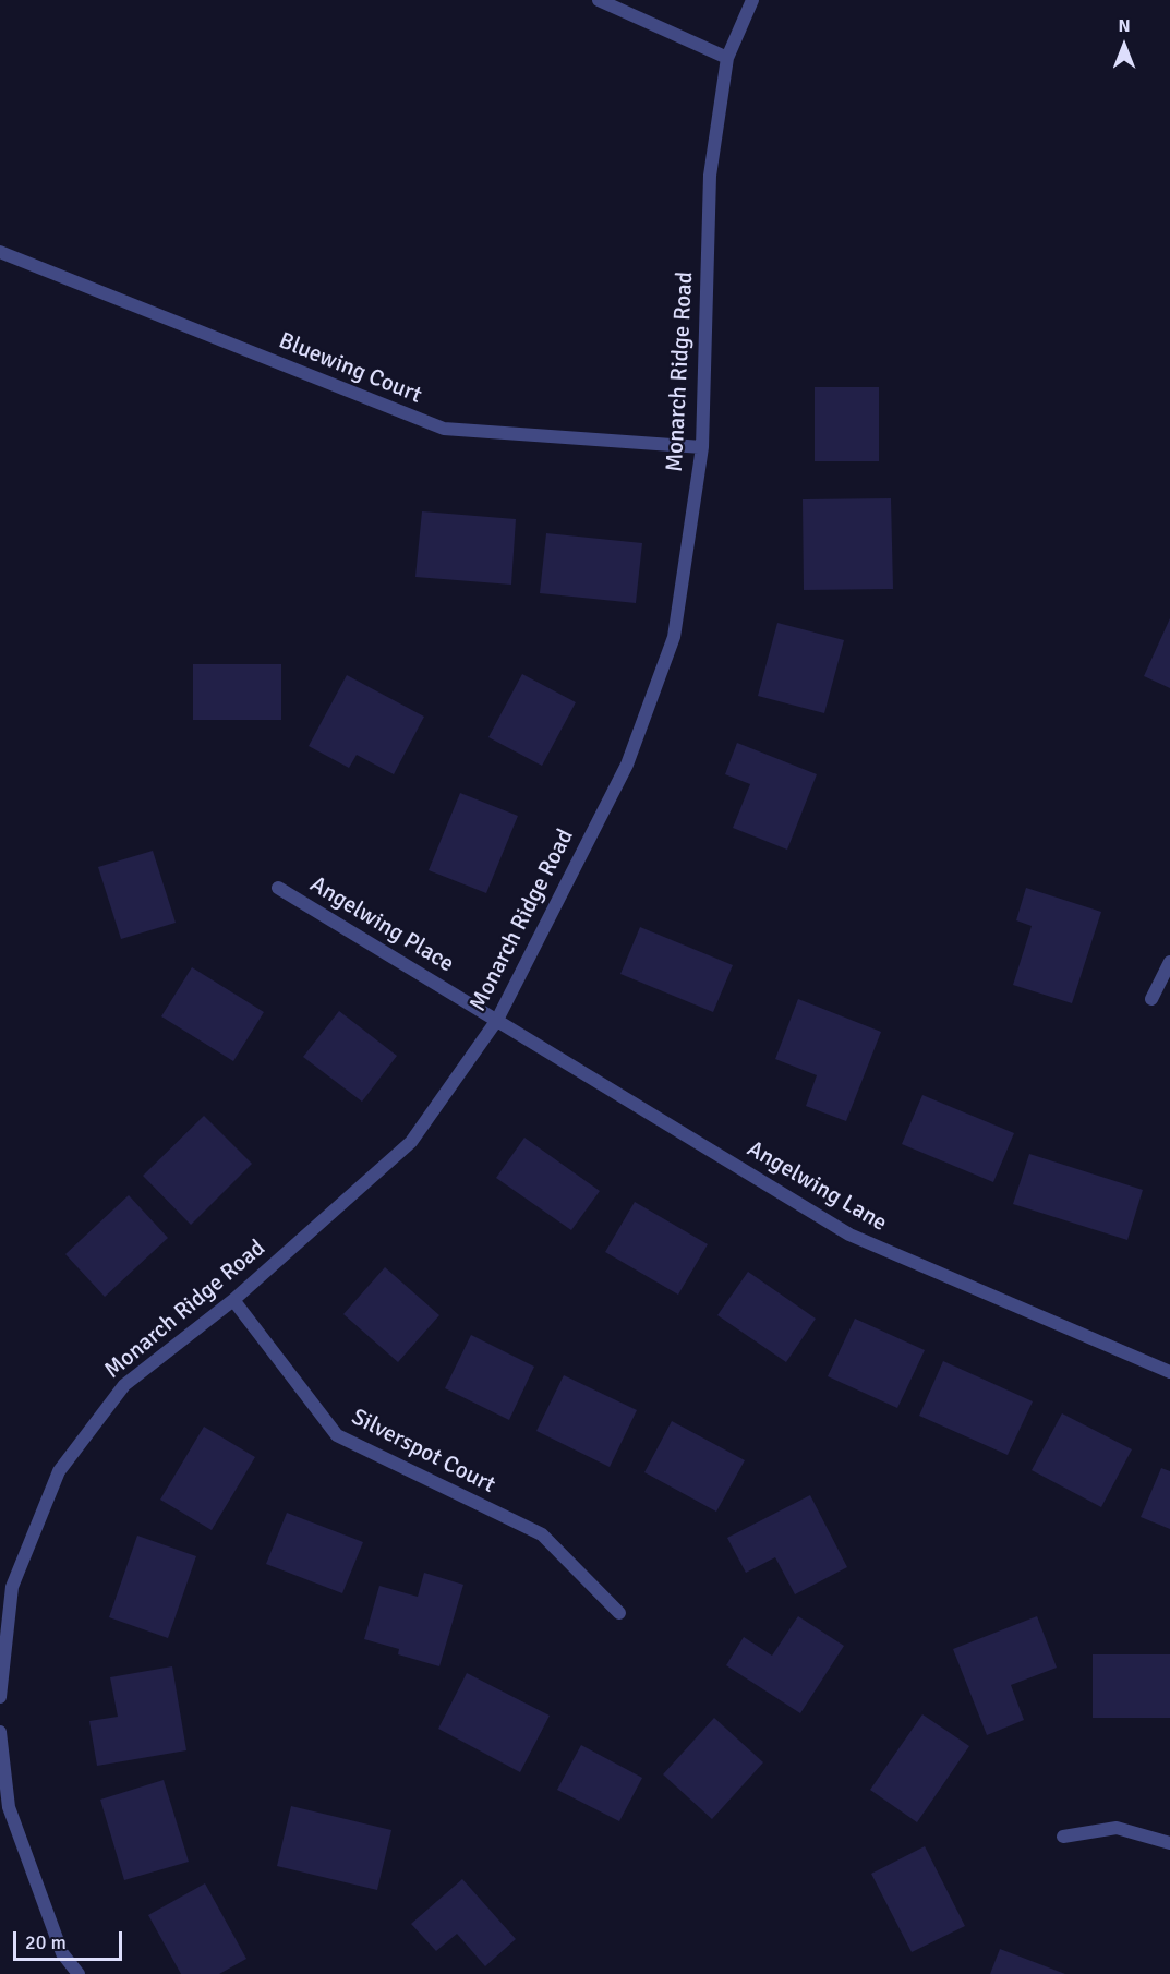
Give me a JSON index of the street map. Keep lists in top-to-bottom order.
{
  "streets": {
    "street": [
      "Bluewing Court",
      "Monarch Ridge Road",
      "Angelwing Place",
      "Angelwing Lane",
      "Silverspot Court"
    ]
  },
  "crossings": [
    ["Bluewing Court", "Monarch Ridge Road"],
    ["Monarch Ridge Road", "Angelwing Place"],
    ["Monarch Ridge Road", "Angelwing Lane"],
    ["Monarch Ridge Road", "Silverspot Court"],
    ["Angelwing Place", "Angelwing Lane"]
  ],
  "scale_bar": "20 m",
  "north": "top"
}
